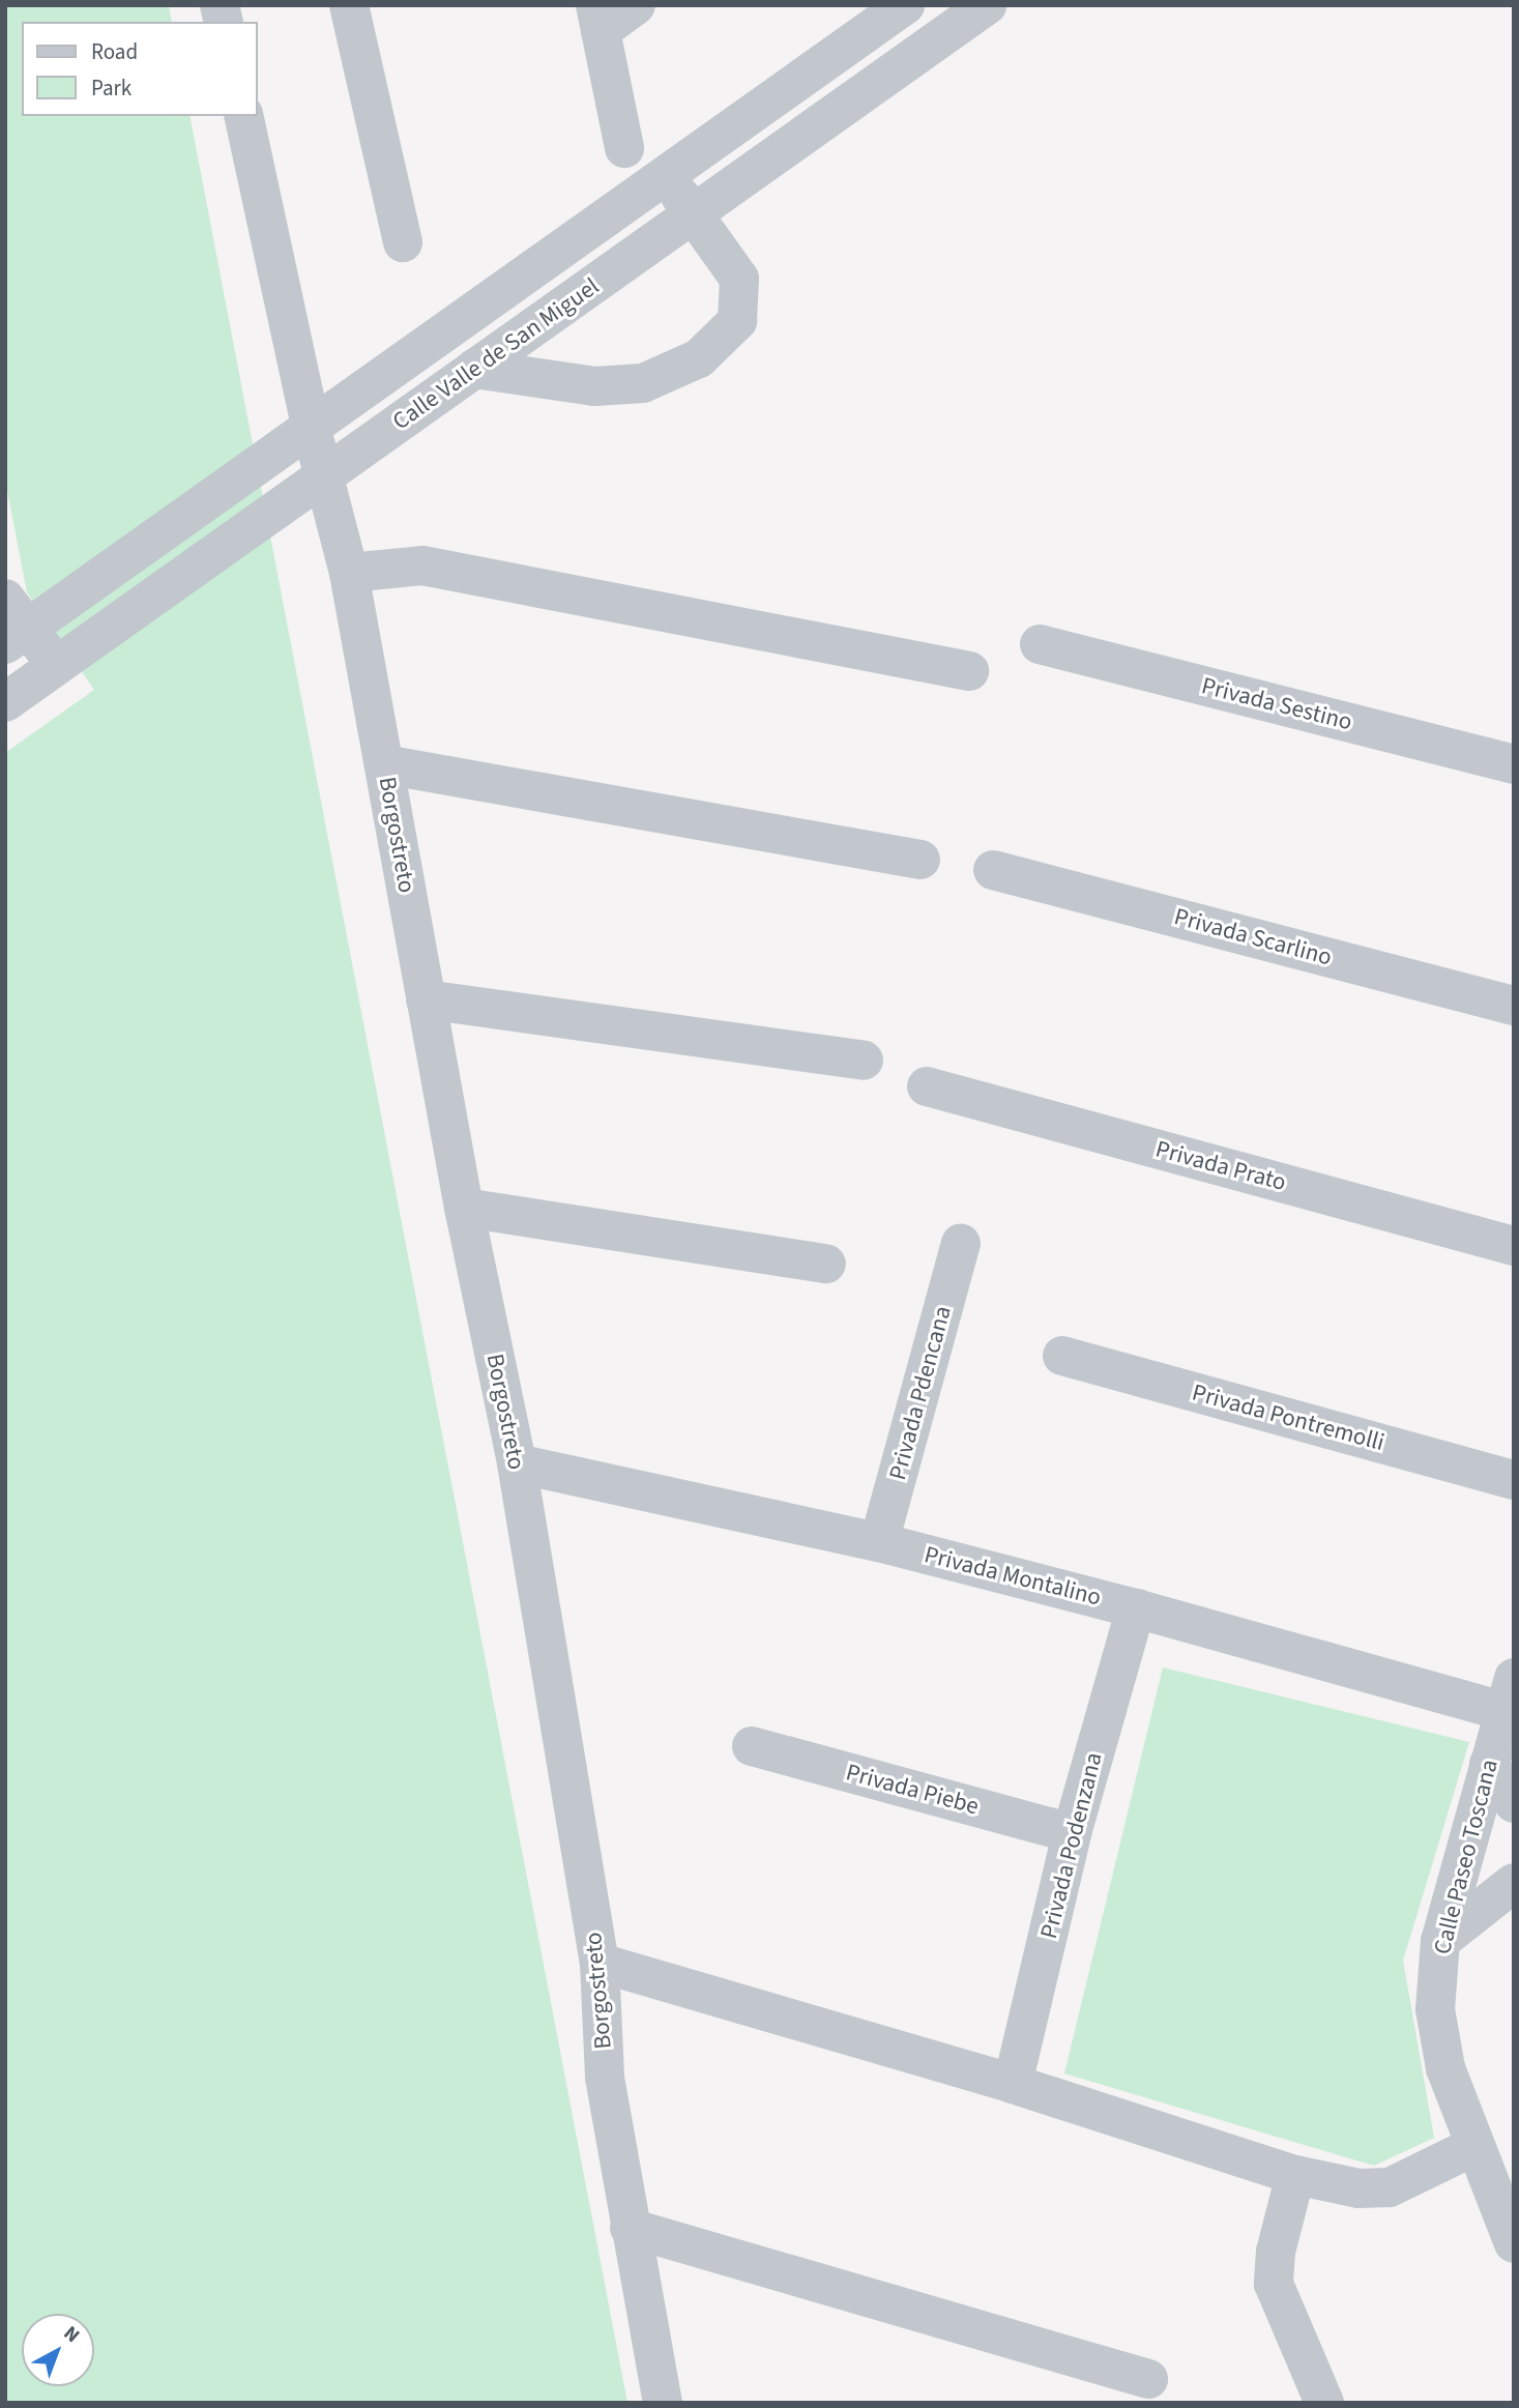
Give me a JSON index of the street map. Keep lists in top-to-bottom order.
{
  "streets": {
    "street": [
      "Calle Valle de San Miguel",
      "Privada Sestino",
      "Borgostreto",
      "Privada Scarlino",
      "Privada Prato",
      "Privada Pdencana",
      "Privada Pontremolli",
      "Privada Montalino",
      "Privada Piebe",
      "Privada Podenzana",
      "Calle Paseo Toscana"
    ]
  },
  "crossings": [
    ["Calle Valle de San Miguel", "Borgostreto"],
    ["Borgostreto", "Privada Montalino"],
    ["Privada Pdencana", "Privada Montalino"],
    ["Privada Montalino", "Privada Podenzana"],
    ["Privada Montalino", "Calle Paseo Toscana"],
    ["Privada Piebe", "Privada Podenzana"]
  ],
  "legend": ["Road", "Park"],
  "north": "top right"
}
